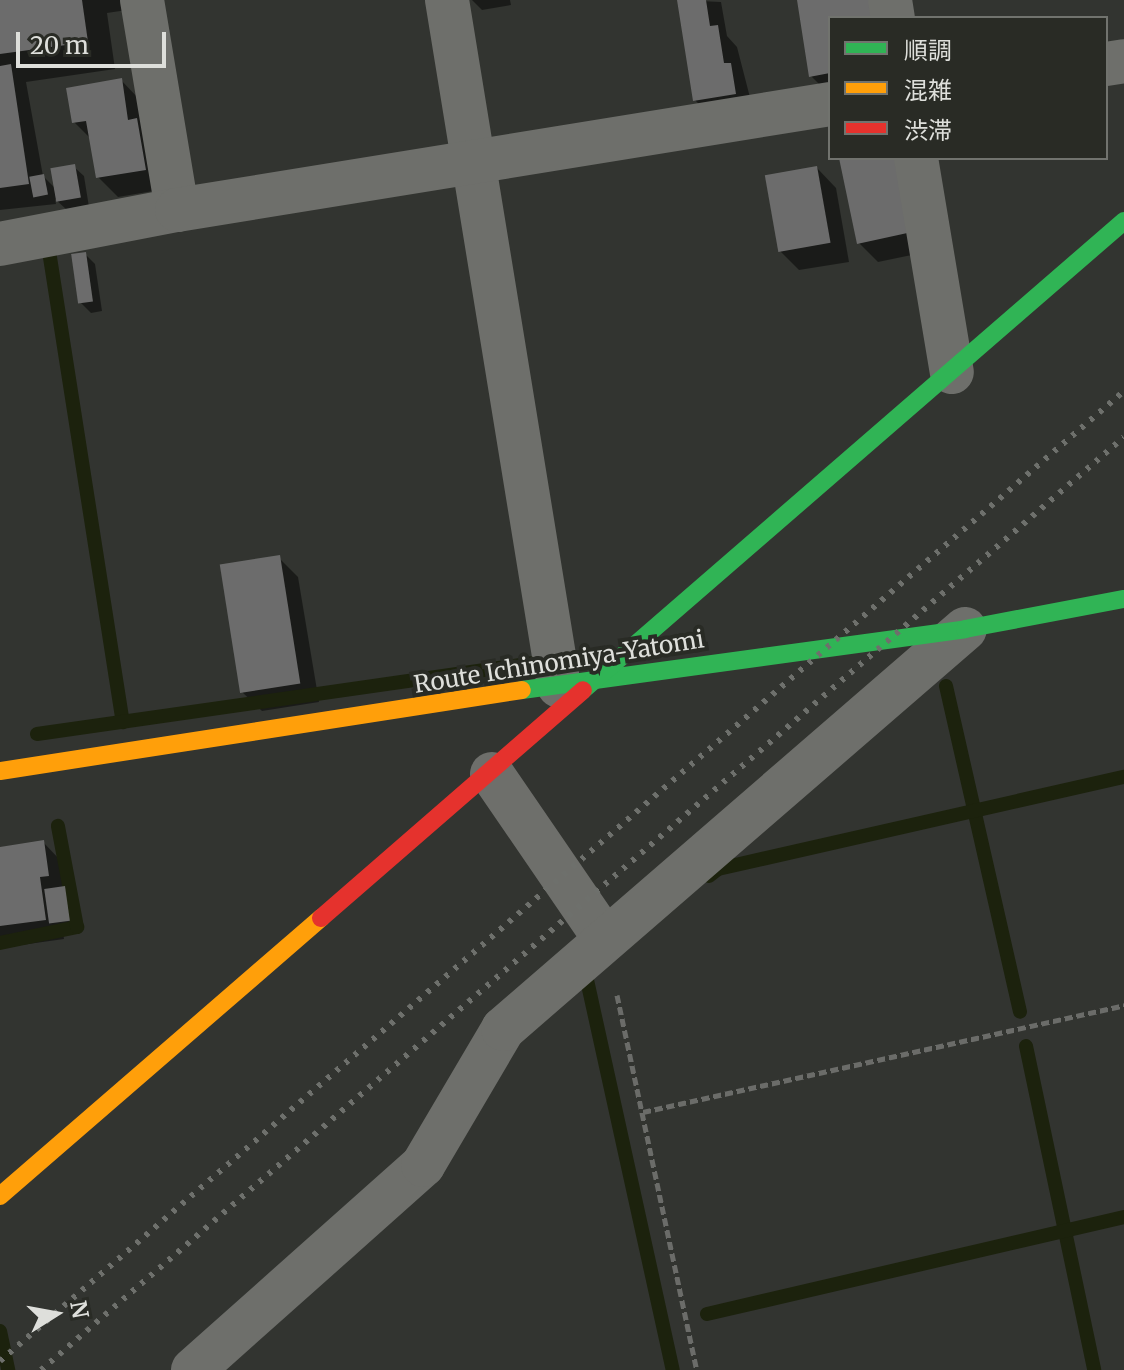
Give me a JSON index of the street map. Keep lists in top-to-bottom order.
{
  "streets": {
    "street": ["Route Ichinomiya-Yatomi"]
  },
  "legend": ["順調", "混雑", "渋滞"],
  "scale_bar": "20 m",
  "north": "right"
}
